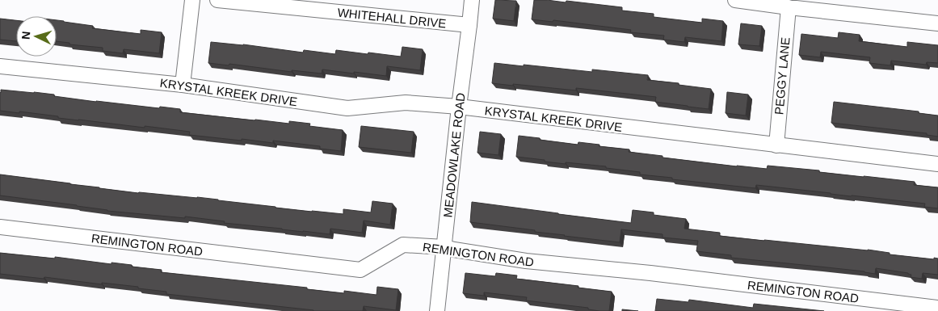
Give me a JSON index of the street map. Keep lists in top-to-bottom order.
{
  "streets": {
    "street": [
      "WHITEHALL DRIVE",
      "PEGGY LANE",
      "KRYSTAL KREEK DRIVE",
      "MEADOWLAKE ROAD",
      "REMINGTON ROAD"
    ]
  },
  "crossings": [
    ["WHITEHALL DRIVE", "MEADOWLAKE ROAD"],
    ["PEGGY LANE", "KRYSTAL KREEK DRIVE"],
    ["KRYSTAL KREEK DRIVE", "MEADOWLAKE ROAD"],
    ["MEADOWLAKE ROAD", "REMINGTON ROAD"]
  ],
  "north": "left"
}
